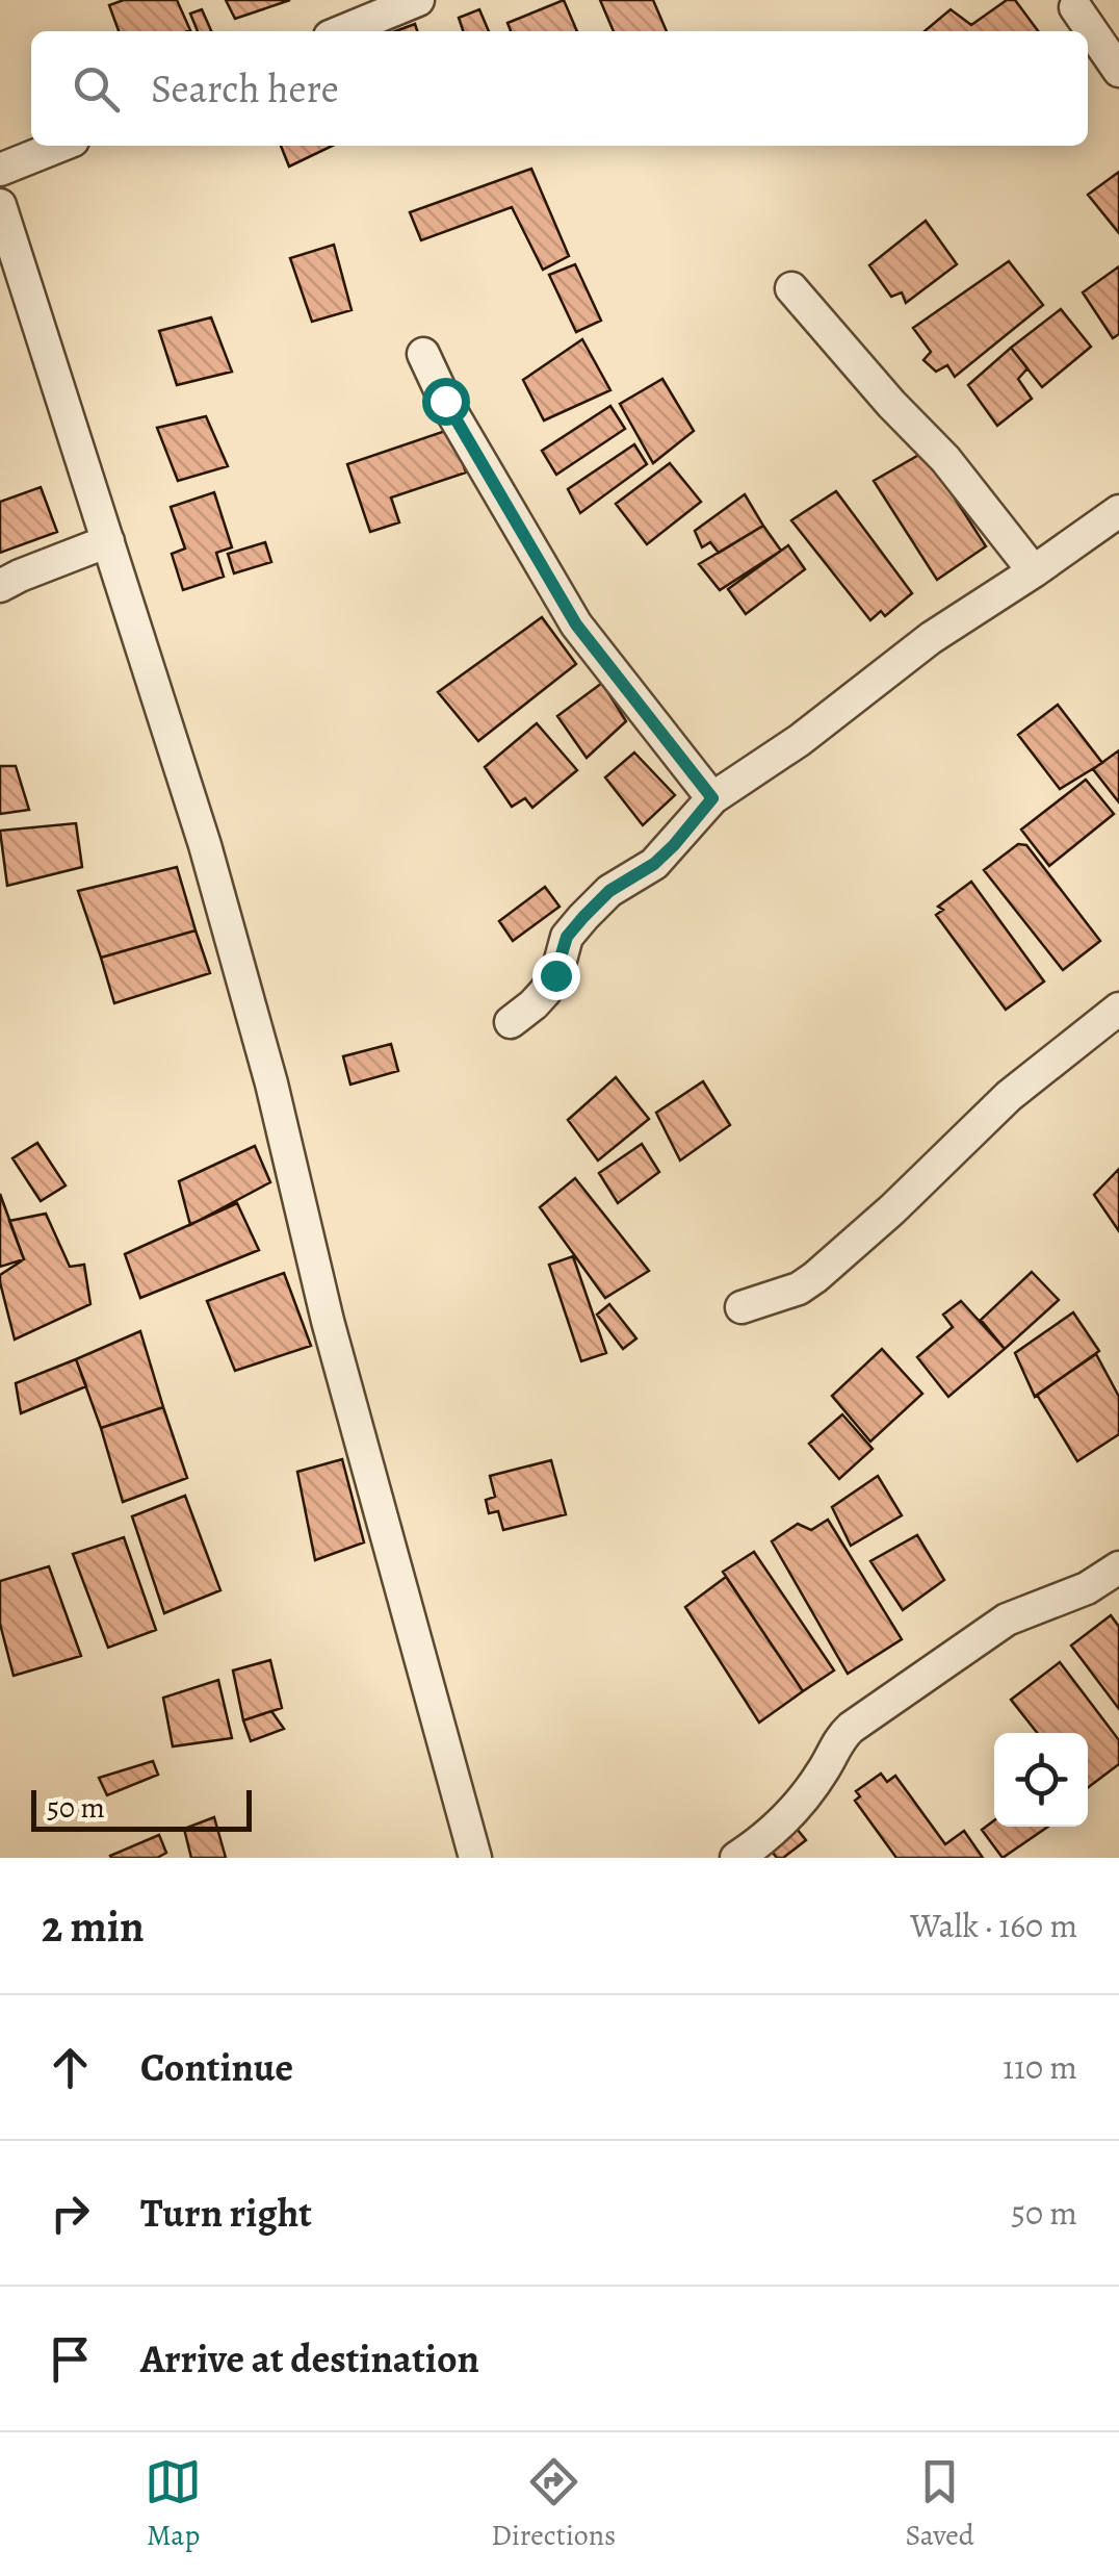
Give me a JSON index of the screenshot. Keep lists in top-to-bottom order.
{
  "scale_bar": "50 m",
  "page": {
    "search": "Search here",
    "scale": "50 m",
    "heading": ["2 min", "Walk · 160 m"],
    "list": [
      ["Continue", "110 m"],
      ["Turn right", "50 m"],
      "Arrive at destination"
    ],
    "nav": ["Map", "Directions", "Saved"]
  }
}
